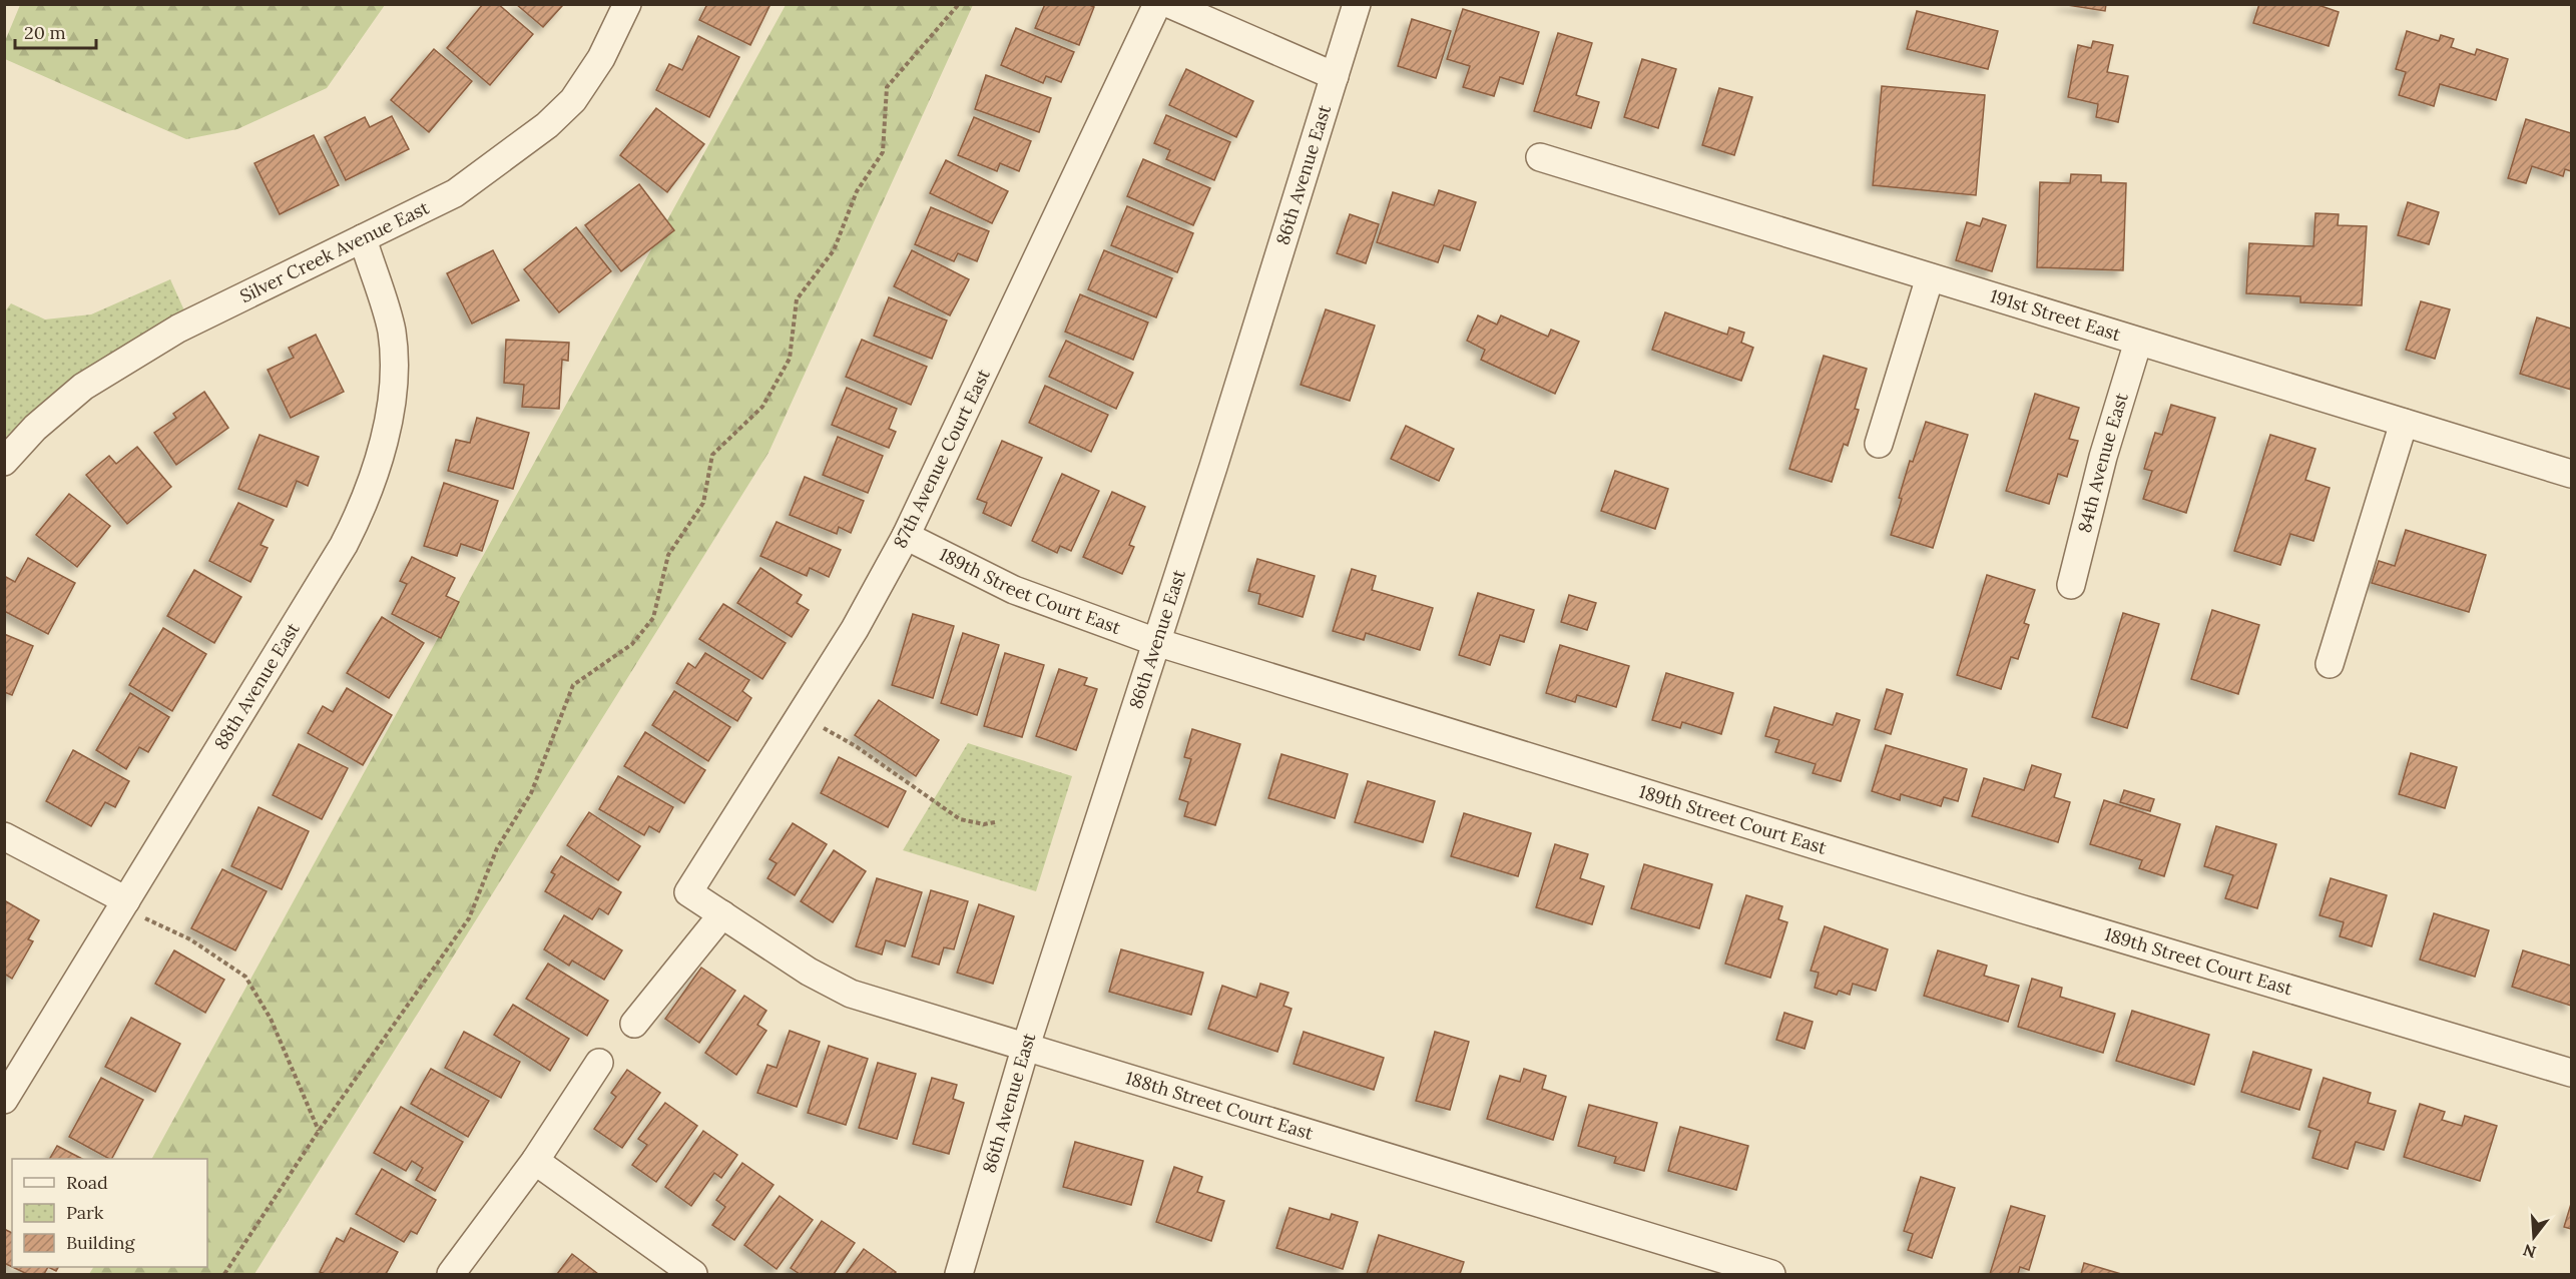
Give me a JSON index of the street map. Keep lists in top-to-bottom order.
{
  "streets": {
    "street": [
      "86th Avenue East",
      "Silver Creek Avenue East",
      "191st Street East",
      "87th Avenue Court East",
      "84th Avenue East",
      "189th Street Court East",
      "88th Avenue East",
      "188th Street Court East"
    ]
  },
  "crossings": [
    ["86th Avenue East", "189th Street Court East"],
    ["86th Avenue East", "188th Street Court East"],
    ["Silver Creek Avenue East", "88th Avenue East"],
    ["191st Street East", "84th Avenue East"],
    ["87th Avenue Court East", "189th Street Court East"],
    ["87th Avenue Court East", "188th Street Court East"]
  ],
  "legend": ["Road", "Park", "Building"],
  "scale_bar": "20 m",
  "north": "bottom"
}
